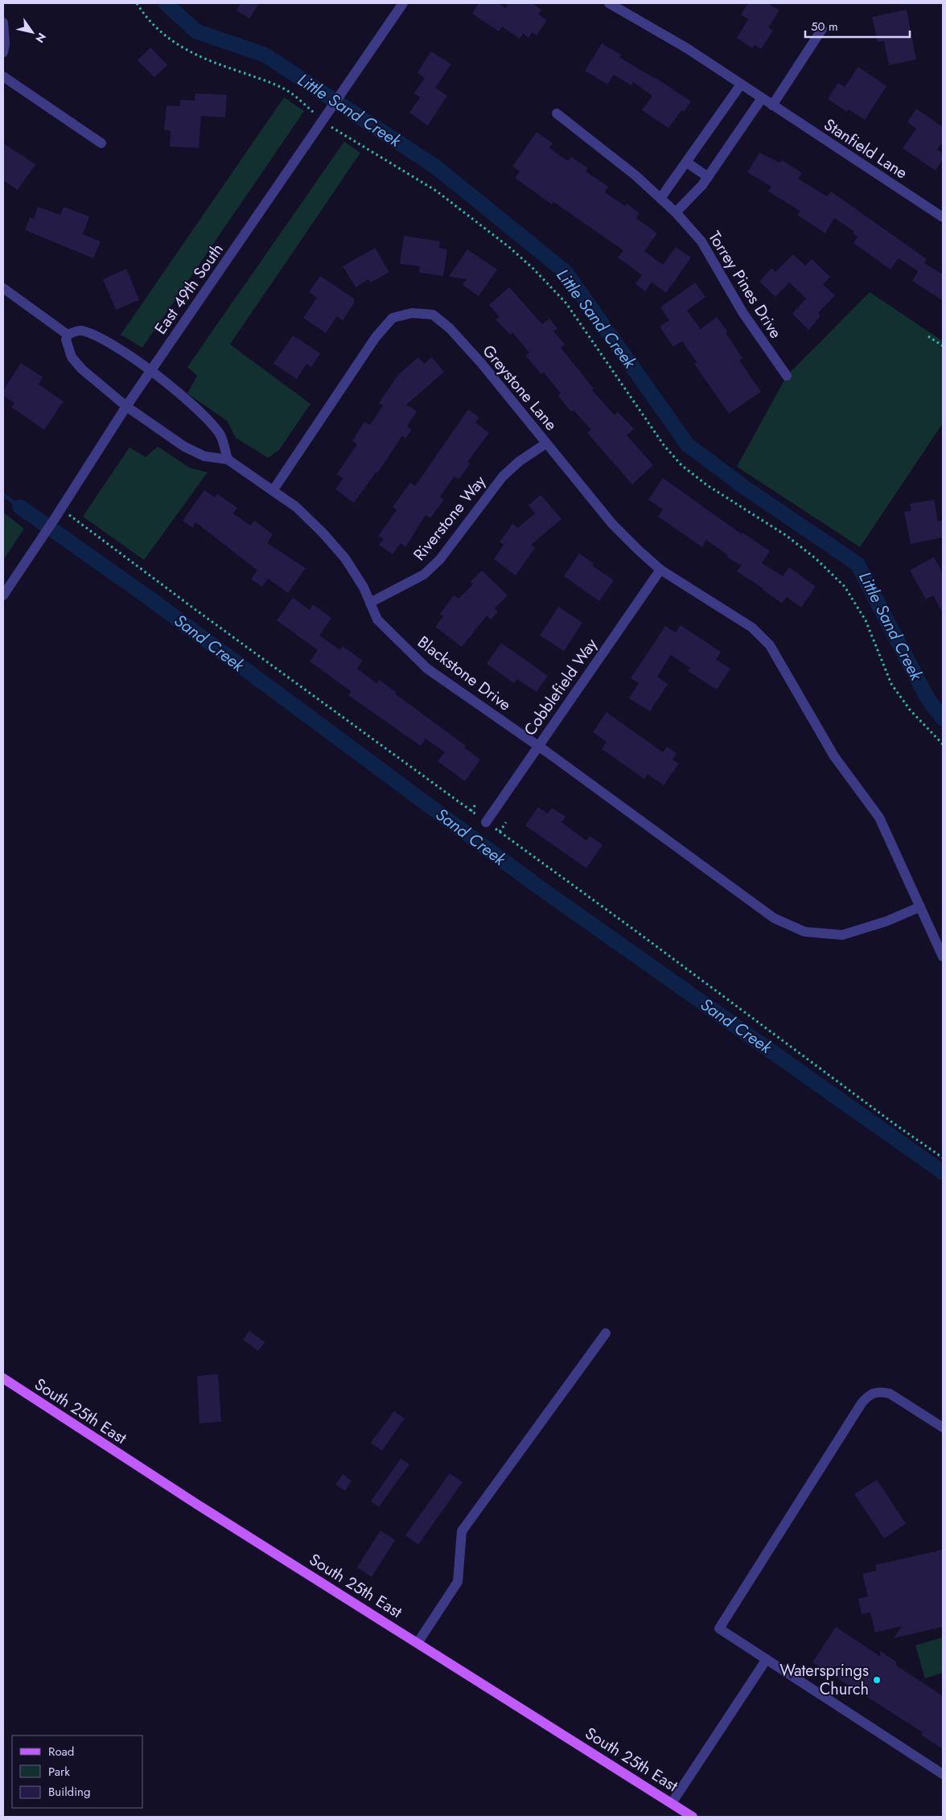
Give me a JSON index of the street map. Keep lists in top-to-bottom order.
{
  "streets": {
    "main road": ["South 25th East"],
    "street": [
      "Stanfield Lane",
      "Torrey Pines Drive",
      "East 49th South",
      "Greystone Lane",
      "Riverstone Way",
      "Blackstone Drive",
      "Cobblefield Way"
    ]
  },
  "crossings": [
    ["East 49th South", "Blackstone Drive"],
    ["Greystone Lane", "Riverstone Way"],
    ["Greystone Lane", "Blackstone Drive"],
    ["Greystone Lane", "Cobblefield Way"],
    ["Riverstone Way", "Blackstone Drive"],
    ["Blackstone Drive", "Cobblefield Way"]
  ],
  "water": ["Little Sand Creek", "Sand Creek"],
  "places": ["Watersprings Church"],
  "legend": ["Road", "Park", "Building"],
  "scale_bar": "50 m",
  "north": "bottom right"
}
